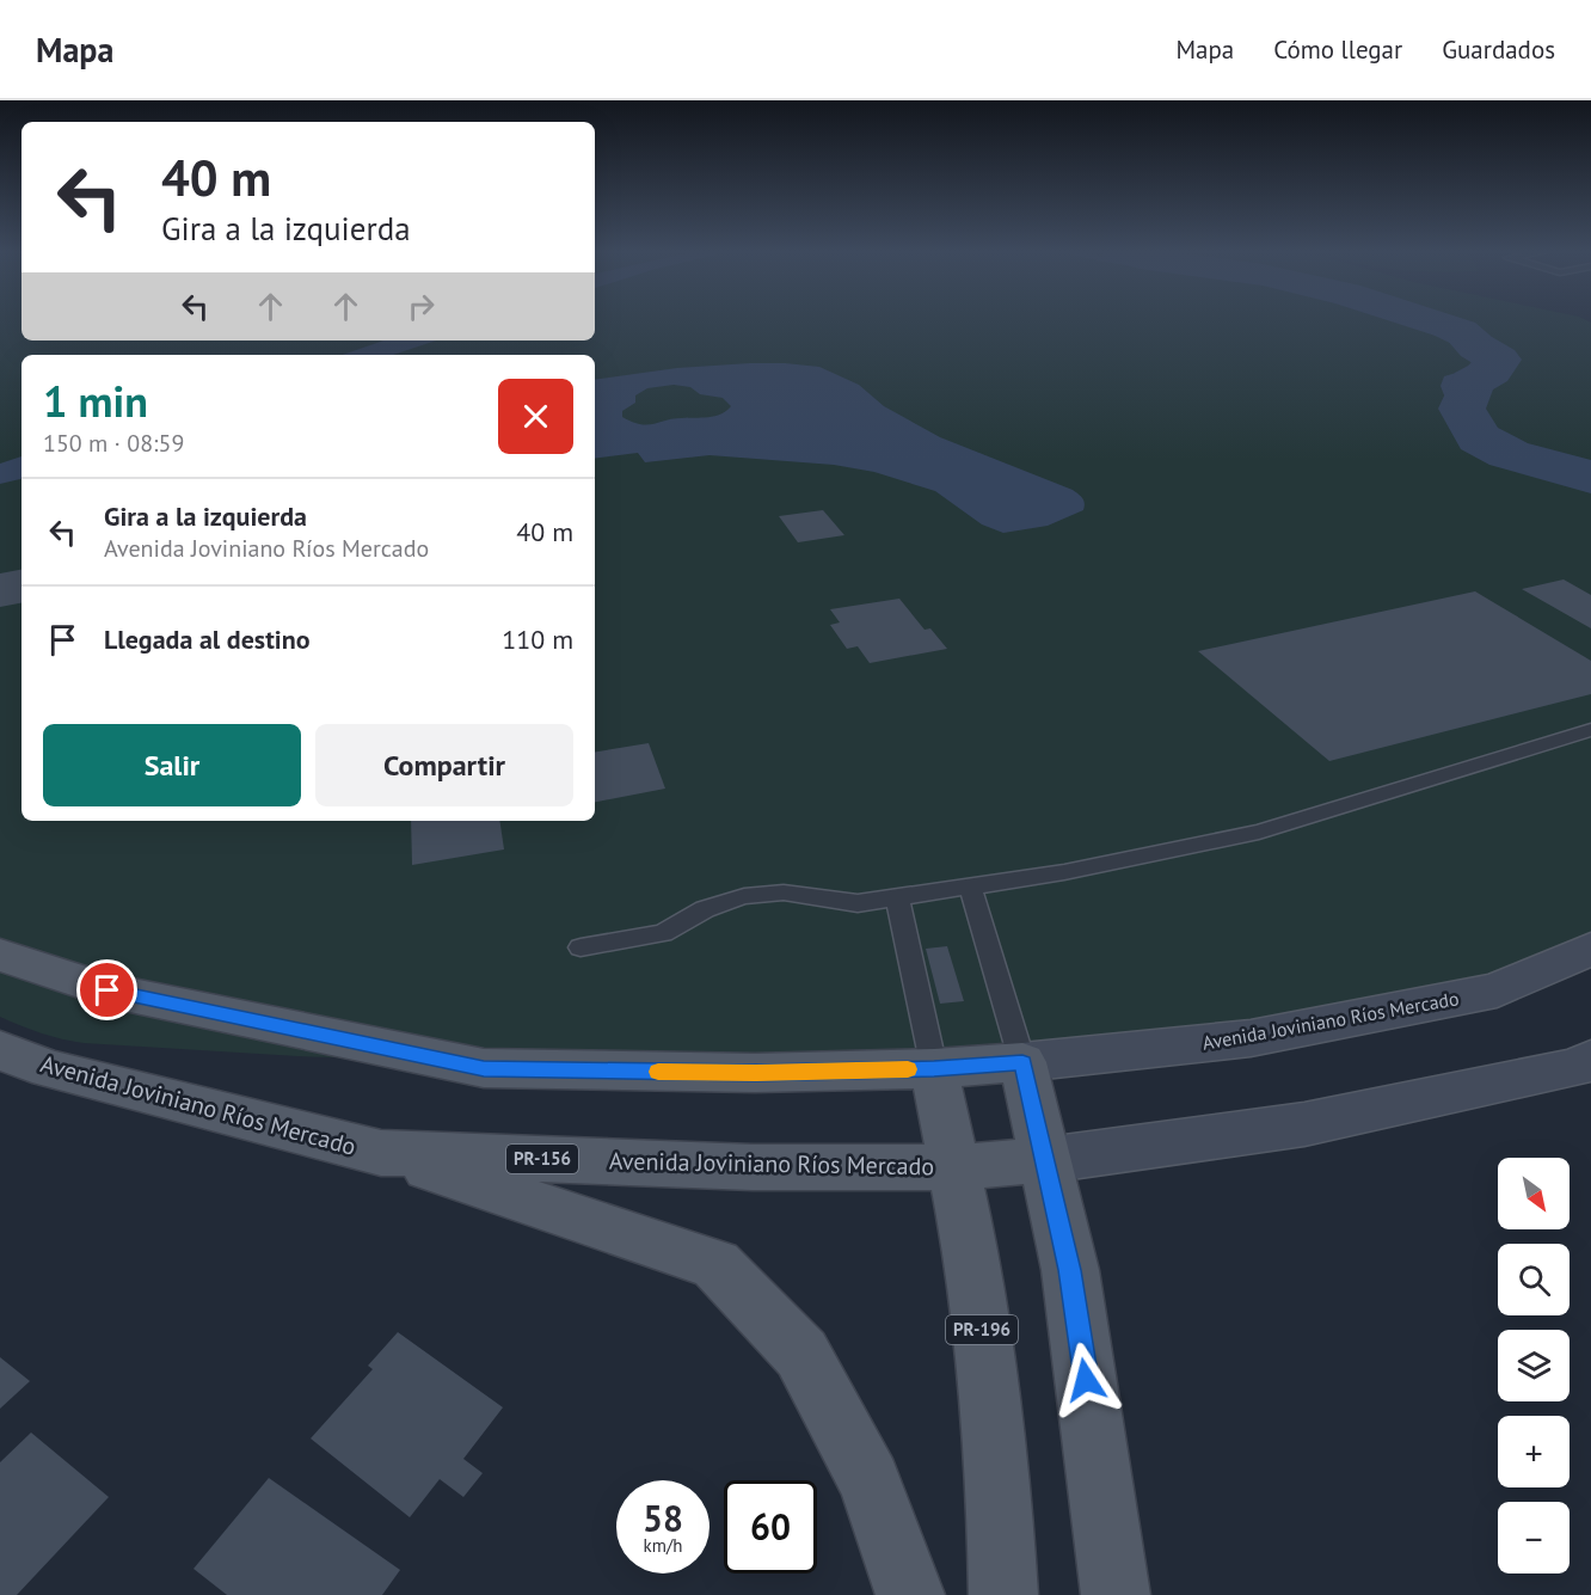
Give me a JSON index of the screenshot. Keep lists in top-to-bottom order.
{
  "streets": {
    "main road": ["Avenida Joviniano Ríos Mercado", "PR-156", "PR-196"]
  },
  "crossings": [
    ["Avenida Joviniano Ríos Mercado", "PR-196"]
  ],
  "north": "bottom right",
  "page": {
    "header": "Mapa",
    "nav": ["Mapa", "Cómo llegar", "Guardados"],
    "turn": ["40 m", "Gira a la izquierda"],
    "heading": ["1 min", "150 m · 08:59"],
    "list": [
      {
        "name": "Gira a la izquierda",
        "note": "Avenida Joviniano Ríos Mercado",
        "value": "40 m"
      },
      {
        "name": "Llegada al destino",
        "value": "110 m"
      }
    ],
    "buttons": ["Salir", "Compartir"],
    "map_buttons": ["+", "−"],
    "speed": "58 km/h",
    "limit": "60"
  }
}
